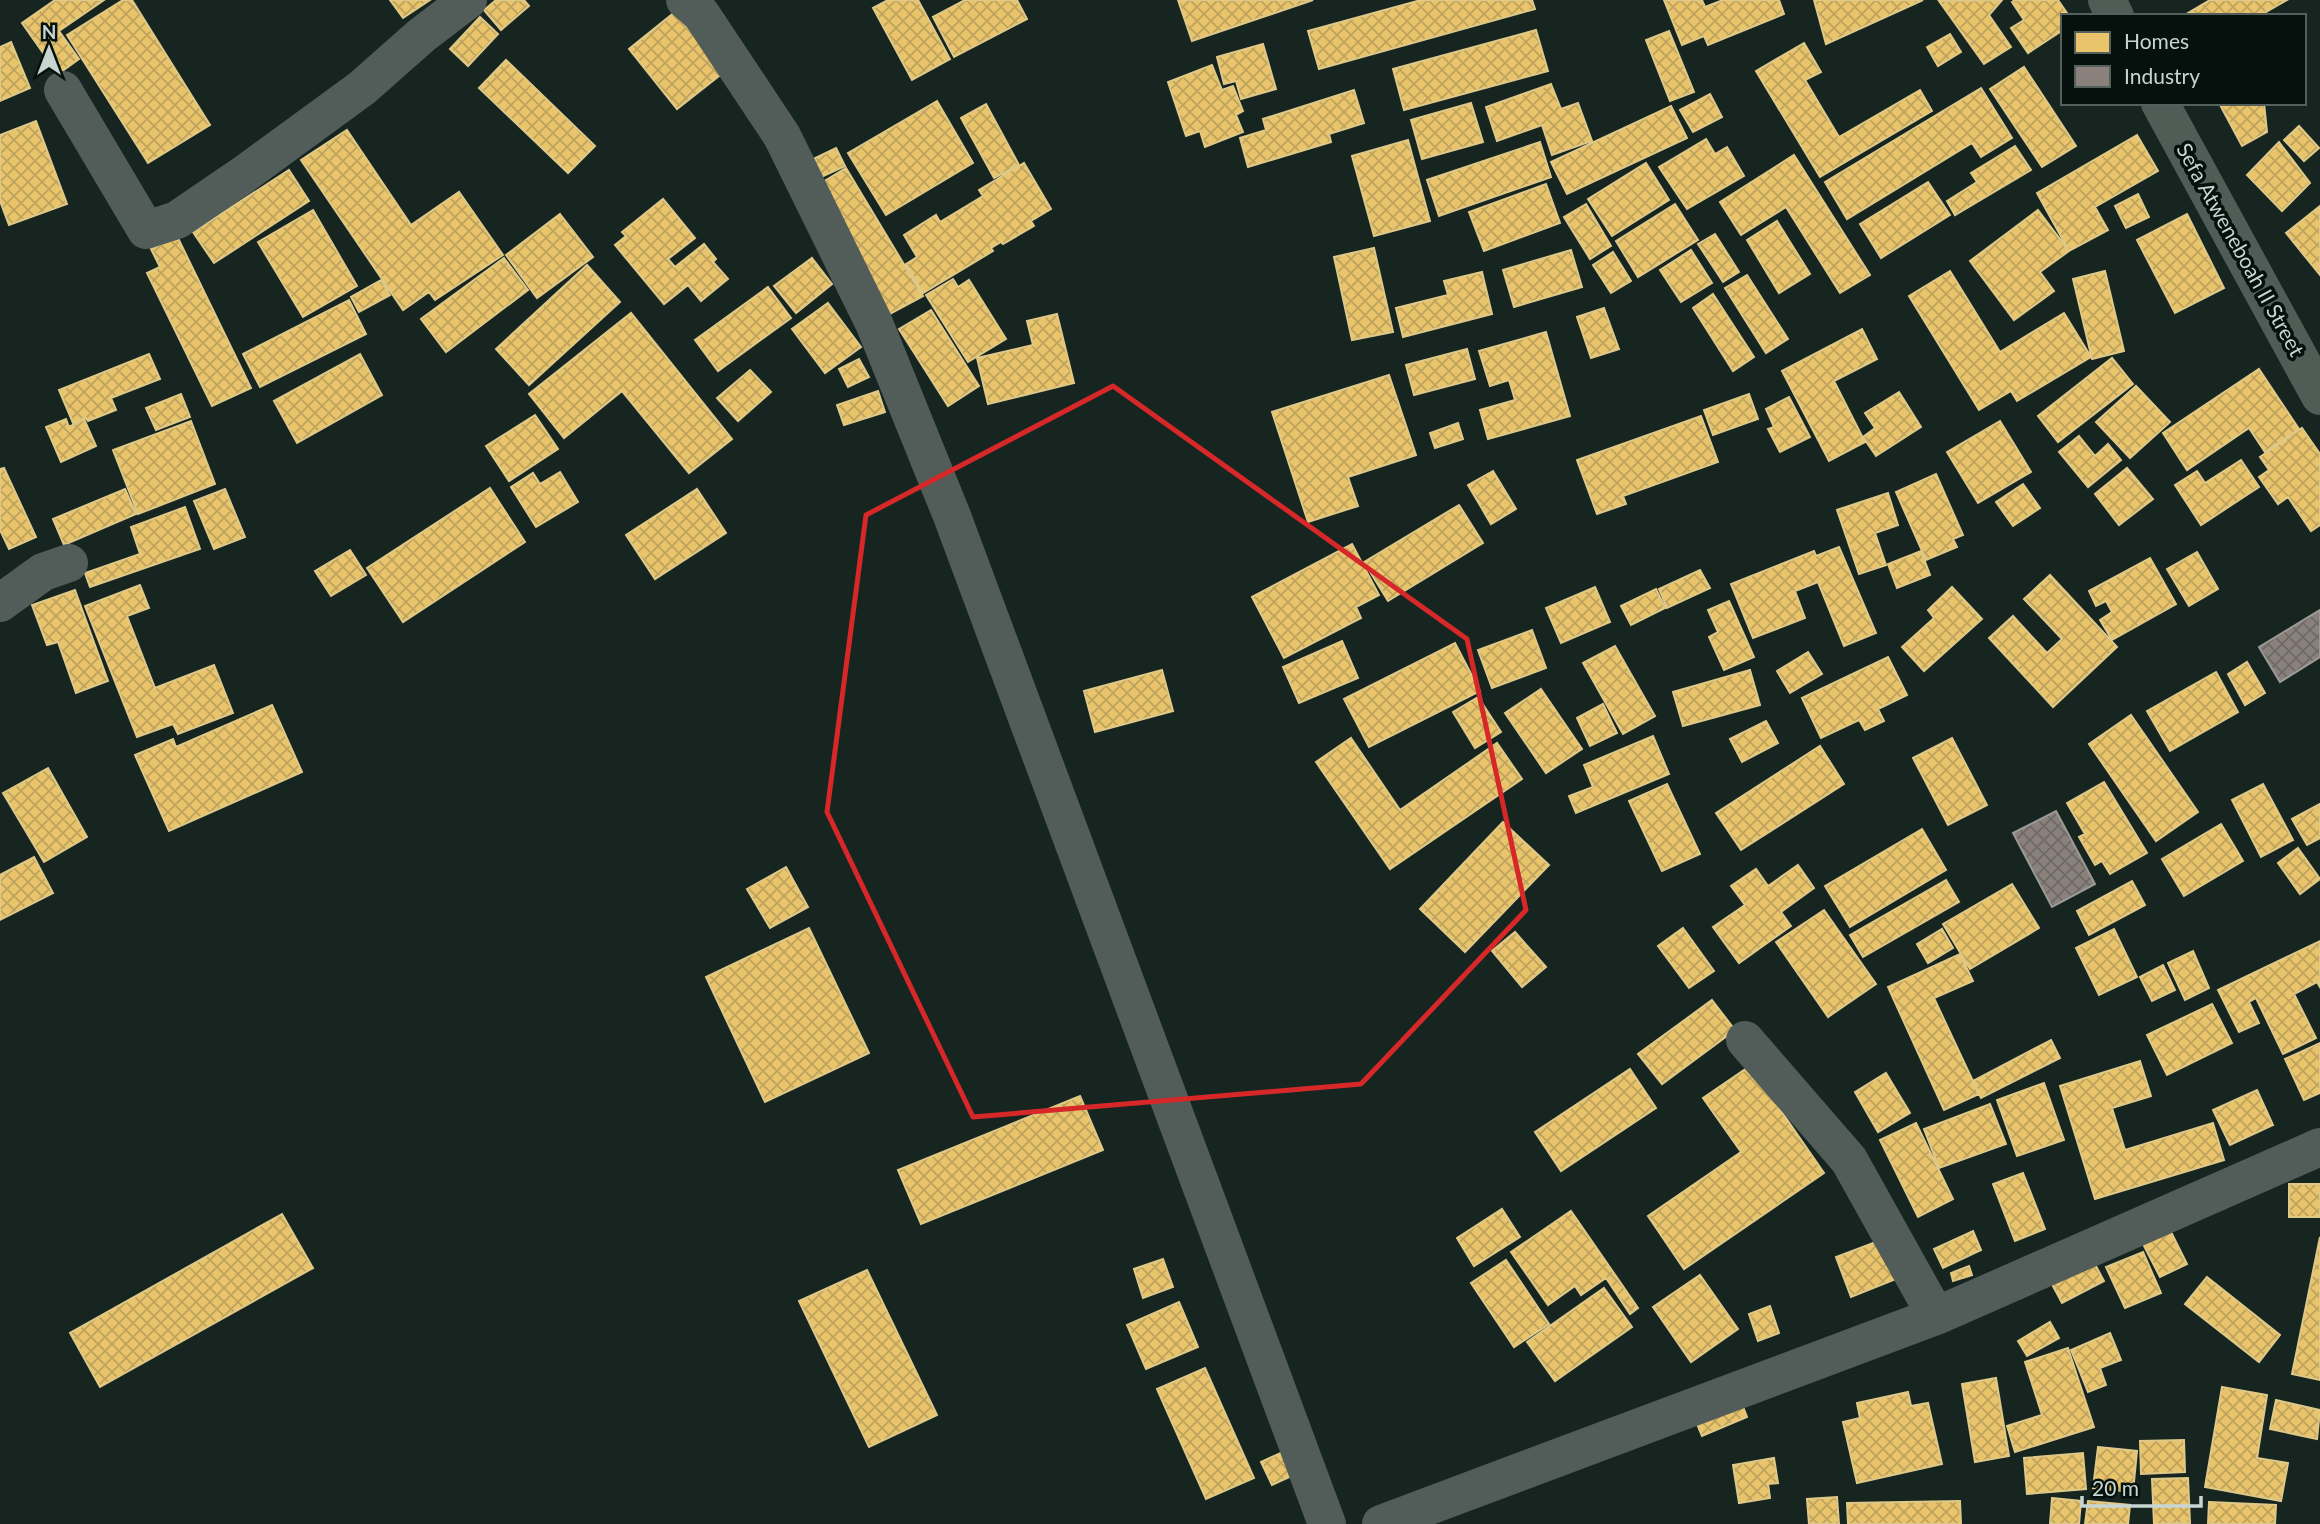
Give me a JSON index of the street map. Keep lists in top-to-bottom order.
{
  "streets": {
    "main road": ["Sefa Atweneboah II Street"]
  },
  "legend": ["Homes", "Industry"],
  "scale_bar": "20 m",
  "north": "top"
}
